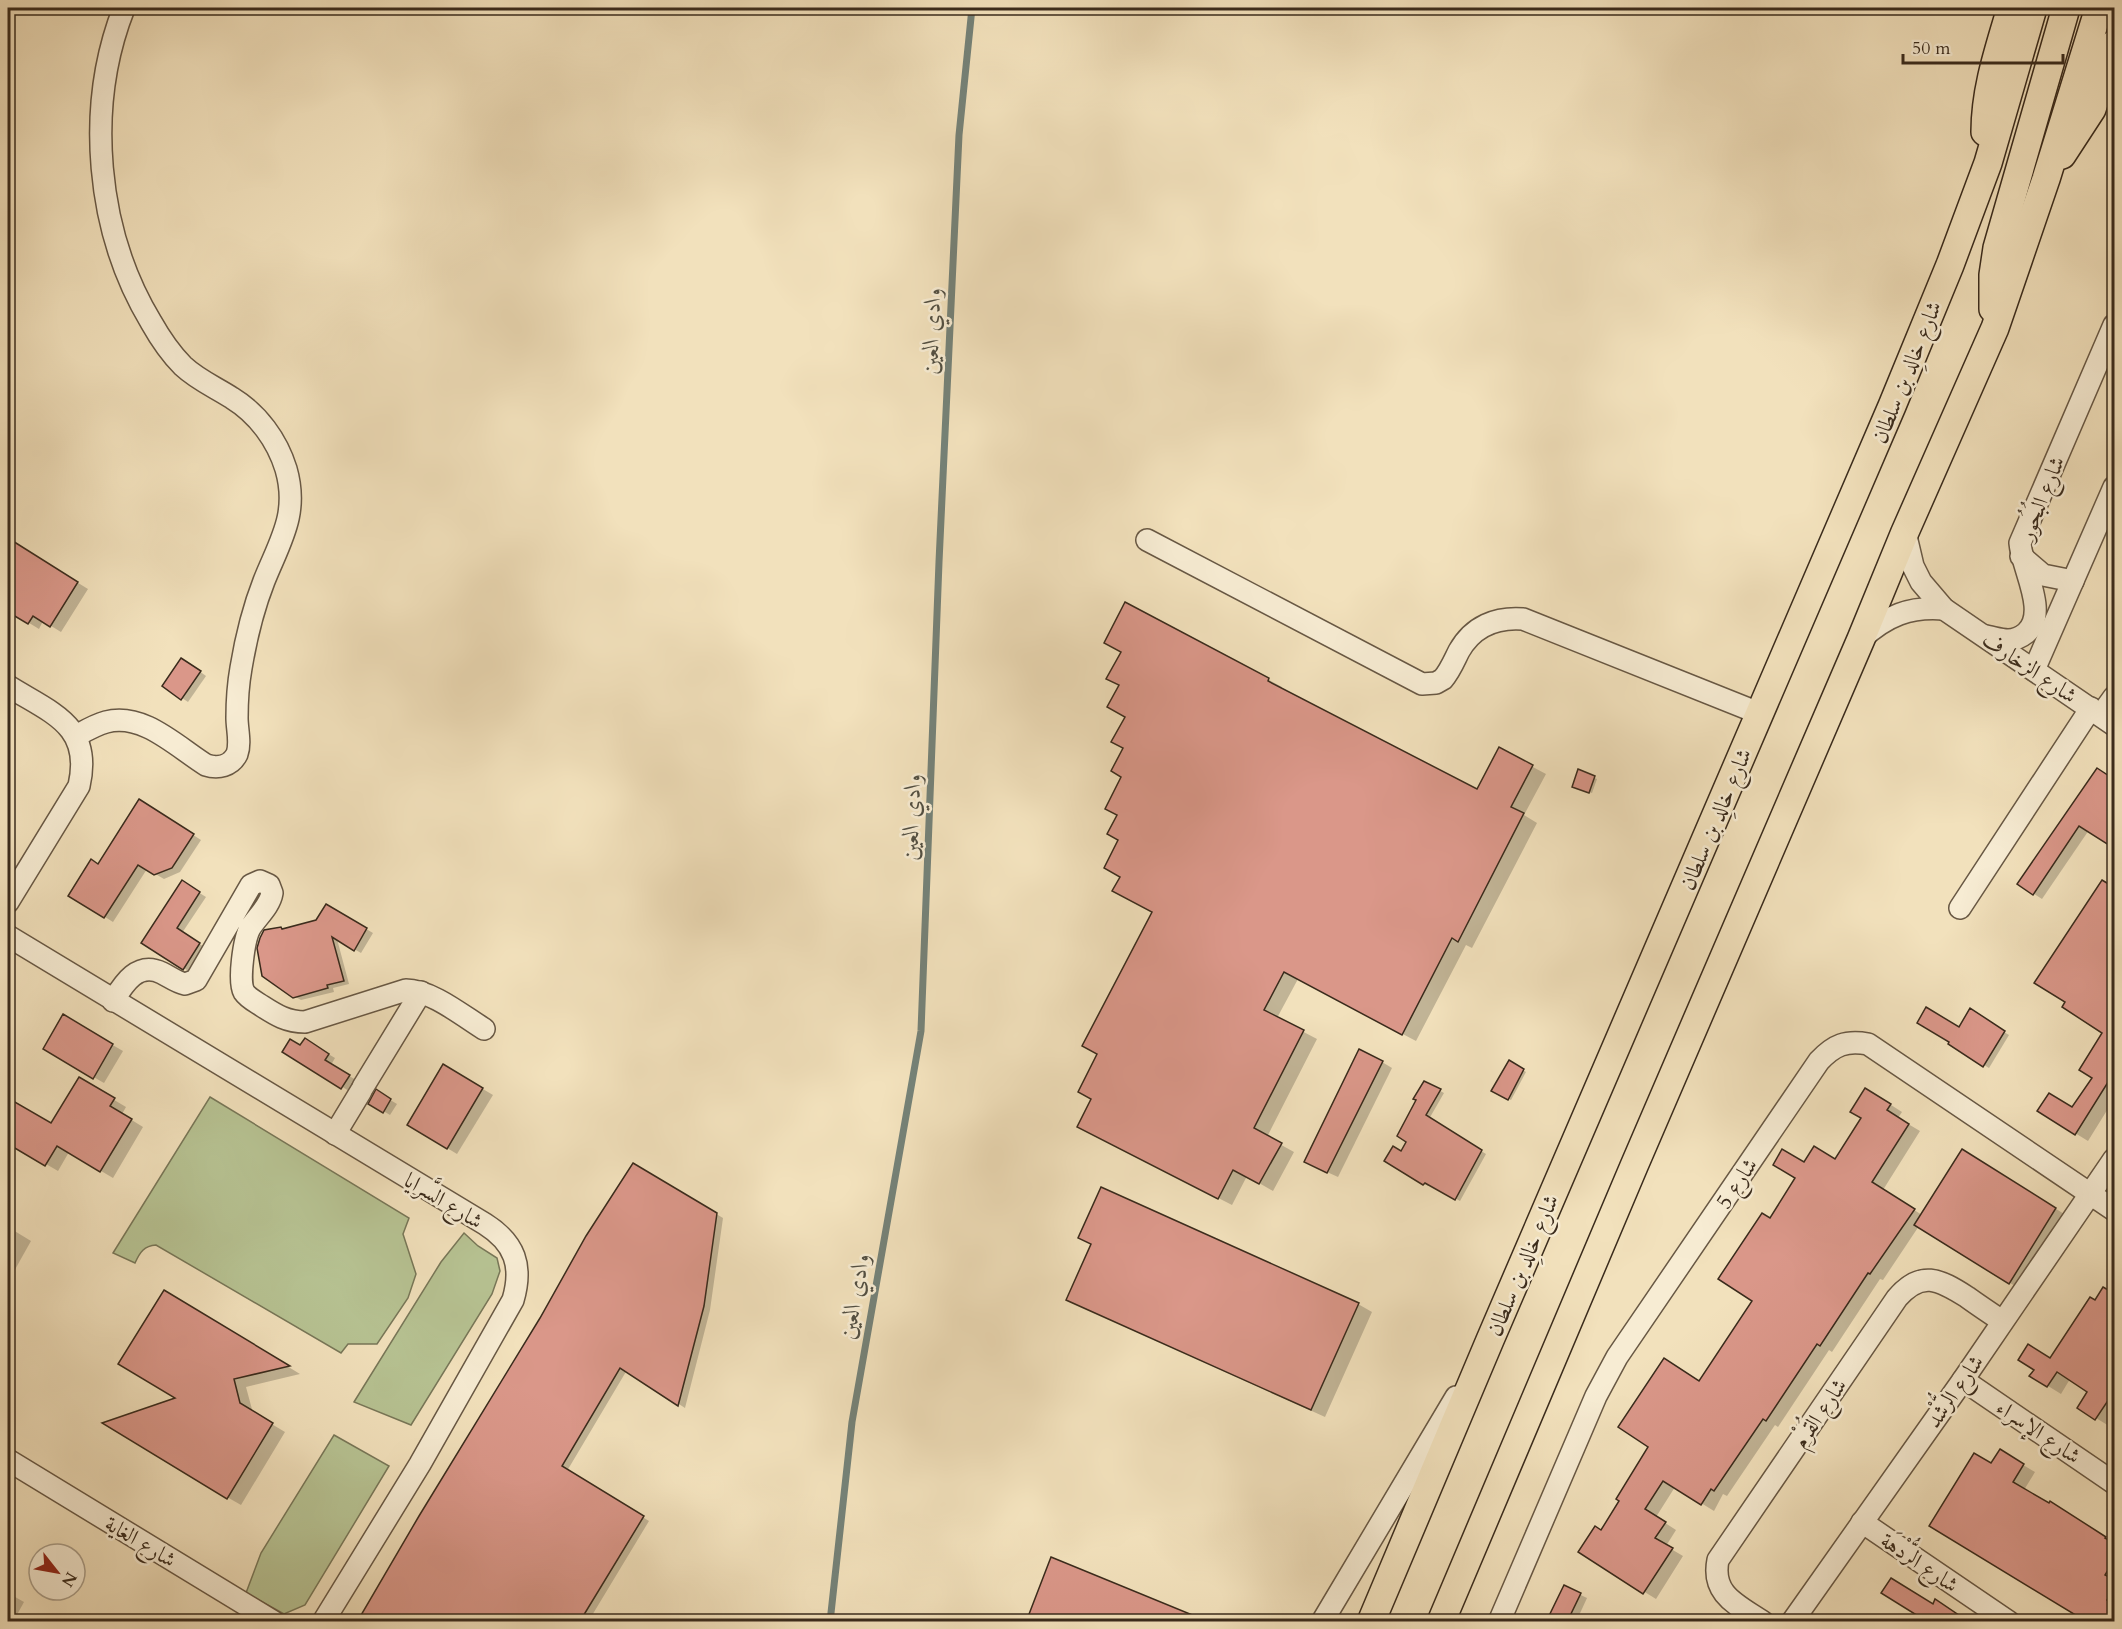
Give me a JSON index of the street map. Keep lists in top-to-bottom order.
{
  "streets": {
    "main road": ["شارع خالِد بن سلطان"],
    "street": [
      "شارع البُحُور",
      "شارع الزخارف",
      "شارع 5",
      "شارع السَّرايا",
      "شارع الرُّشْد",
      "شارع القُرْم",
      "شارع الإسراء",
      "شارع الغاية",
      "شارع الرُّدْهَة"
    ]
  },
  "crossings": [
    ["شارع البُحُور", "شارع الزخارف"],
    ["شارع 5", "شارع الرُّشْد"],
    ["شارع الرُّشْد", "شارع القُرْم"],
    ["شارع الرُّشْد", "شارع الإسراء"],
    ["شارع الرُّشْد", "شارع الرُّدْهَة"]
  ],
  "water": ["وادي العين"],
  "scale_bar": "50 m",
  "north": "bottom right"
}
